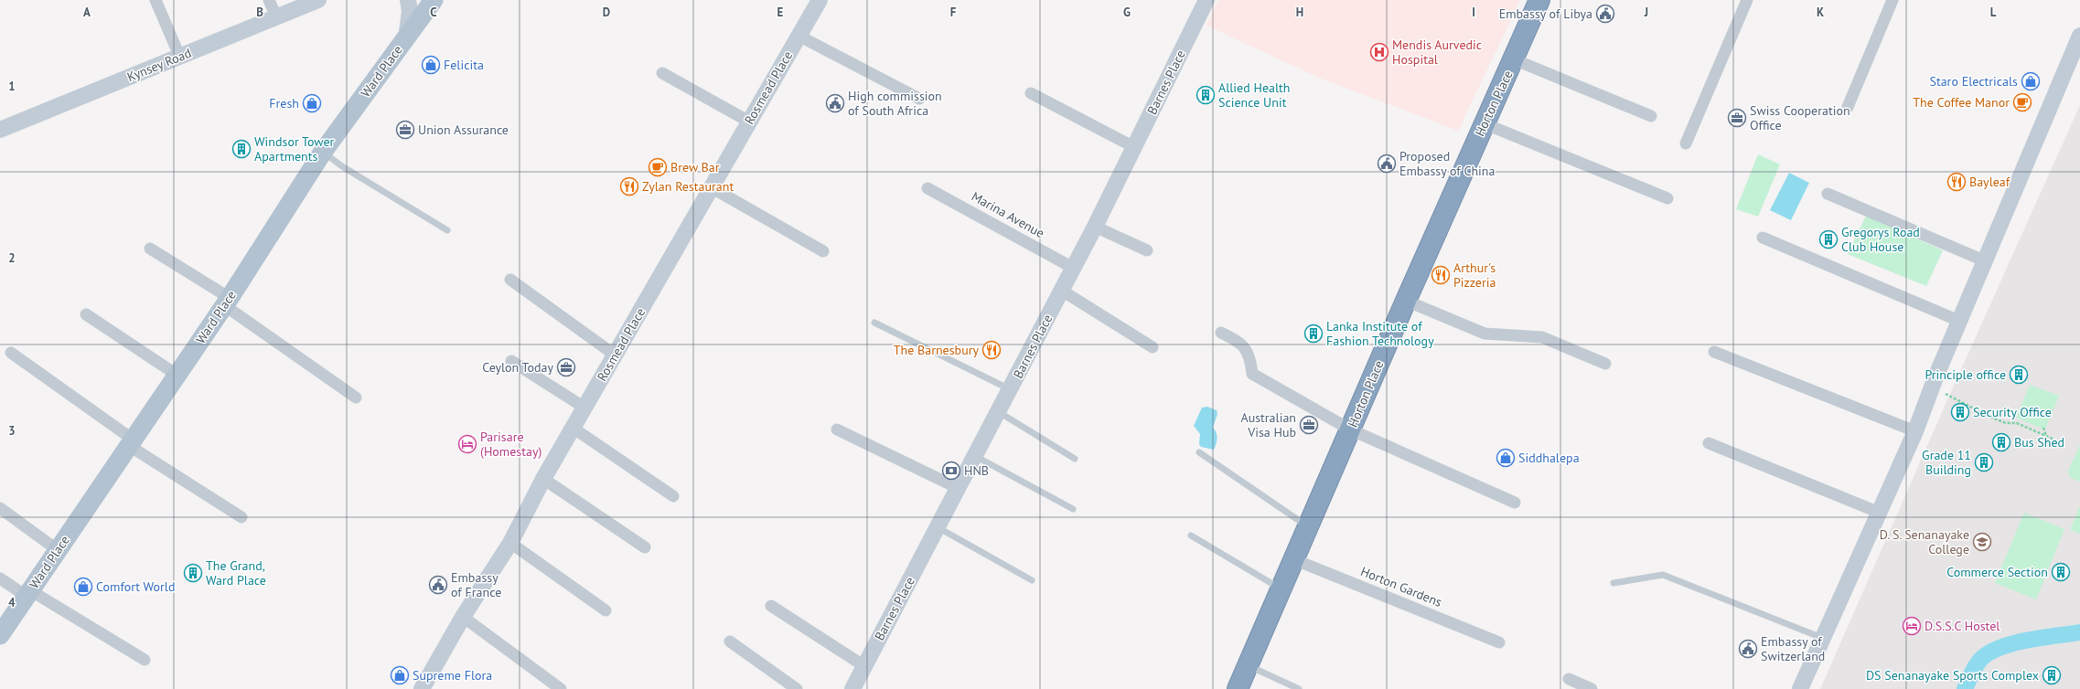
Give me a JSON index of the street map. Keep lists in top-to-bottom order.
{
  "streets": {
    "highway": ["Horton Place"],
    "main road": ["Ward Place"],
    "street": [
      "Kynsey Road",
      "Barnes Place",
      "Rosmead Place",
      "Marina Avenue",
      "Horton Gardens"
    ]
  },
  "crossings": [
    ["Barnes Place", "Marina Avenue"],
    ["Horton Place", "Horton Gardens"]
  ],
  "places": {
    "public building": [
      "Embassy of Libya",
      "High commission of South Africa",
      "Proposed Embassy of China",
      "Embassy of France",
      "Embassy of Switzerland"
    ],
    "hospital": ["Mendis Aurvedic Hospital"],
    "shop": [
      "Felicita",
      "Staro Electricals",
      "Fresh",
      "Siddhalepa",
      "Comfort World",
      "Supreme Flora"
    ],
    "building": [
      "Allied Health Science Unit",
      "Windsor Tower Apartments",
      "Gregorys Road Club House",
      "Lanka Institute of Fashion Technology",
      "Principle office",
      "Security Office",
      "Bus Shed",
      "Grade 11 Building",
      "Commerce Section",
      "The Grand, Ward Place",
      "DS Senanayake Sports Complex"
    ],
    "cafe": ["The Coffee Manor", "Brew Bar"],
    "office": [
      "Swiss Cooperation Office",
      "Union Assurance",
      "Ceylon Today",
      "Australian Visa Hub"
    ],
    "restaurant": [
      "Bayleaf",
      "Zylan Restaurant",
      "Arthur's Pizzeria",
      "The Barnesbury"
    ],
    "hotel": ["Parisare (Homestay)", "D.S.S.C Hostel"],
    "bank": ["HNB"],
    "school or university": ["D. S. Senanayake College"]
  },
  "grid": {
    "columns": [
      "A",
      "B",
      "C",
      "D",
      "E",
      "F",
      "G",
      "H",
      "I",
      "J",
      "K",
      "L"
    ],
    "rows": [
      "1",
      "2",
      "3",
      "4"
    ]
  }
}
